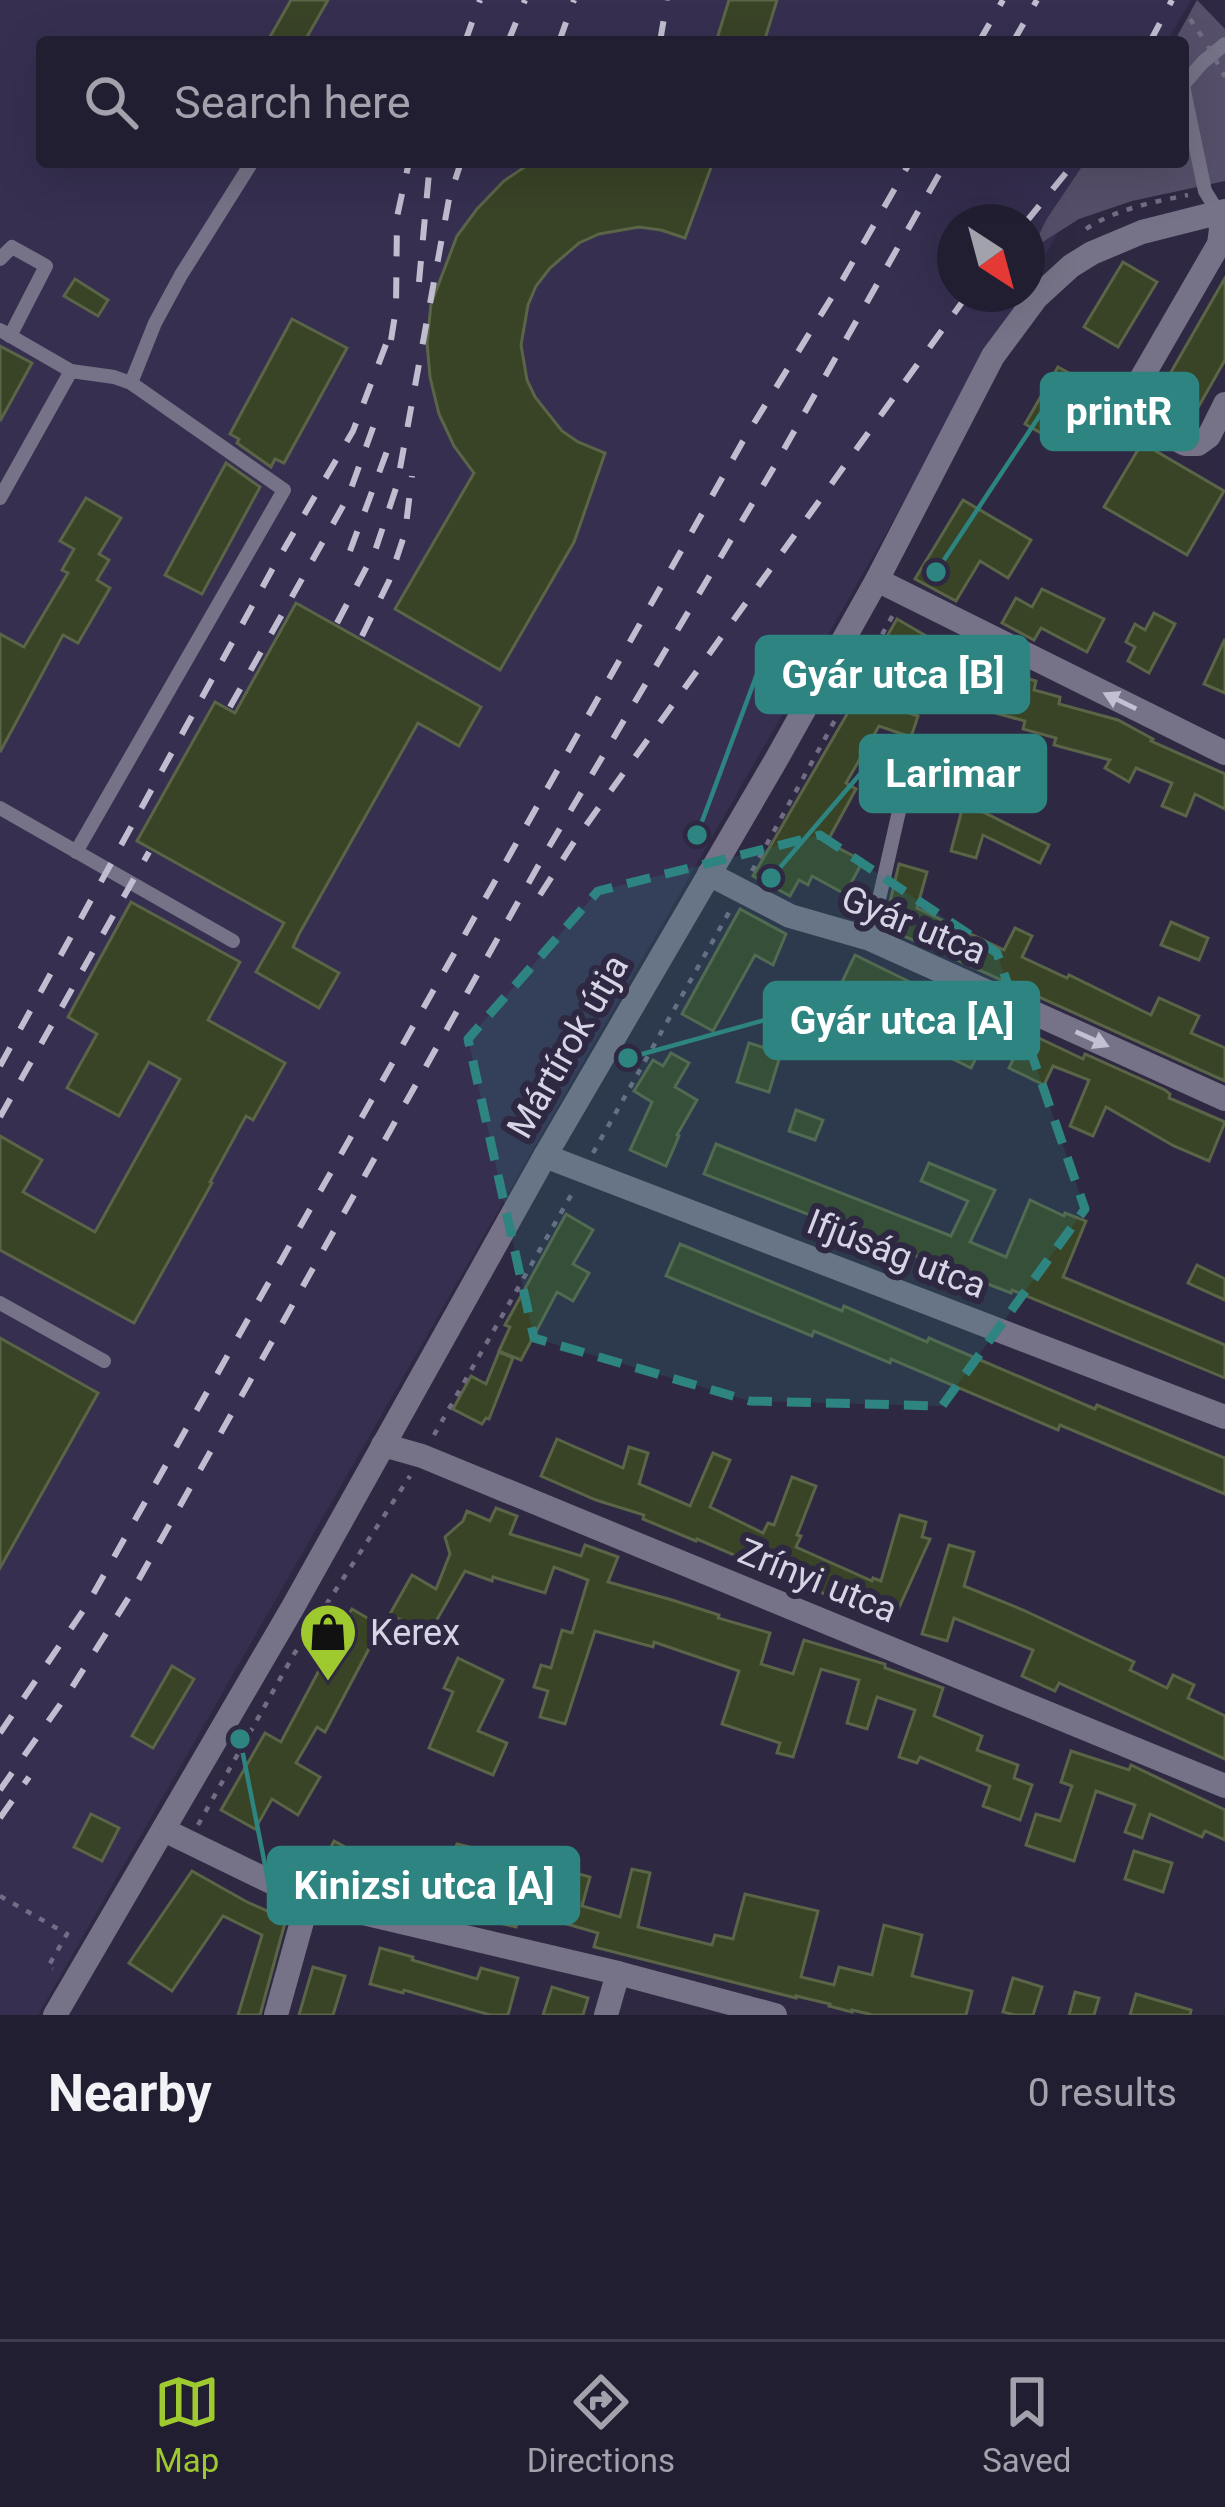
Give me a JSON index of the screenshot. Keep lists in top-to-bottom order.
{
  "streets": {
    "street": [
      "Gyár utca",
      "Mártírok útja",
      "Ifjúság utca",
      "Zrínyi utca"
    ]
  },
  "crossings": [
    ["Gyár utca", "Mártírok útja"],
    ["Mártírok útja", "Ifjúság utca"],
    ["Mártírok útja", "Zrínyi utca"]
  ],
  "one_way": ["Gyár utca"],
  "places": {
    "other": [
      "printR",
      "Gyár utca [B]",
      "Larimar",
      "Gyár utca [A]",
      "Kinizsi utca [A]"
    ],
    "shop": ["Kerex"]
  },
  "north": "bottom right",
  "page": {
    "search": "Search here",
    "heading": ["Nearby", "0 results"],
    "nav": ["Map", "Directions", "Saved"]
  }
}
